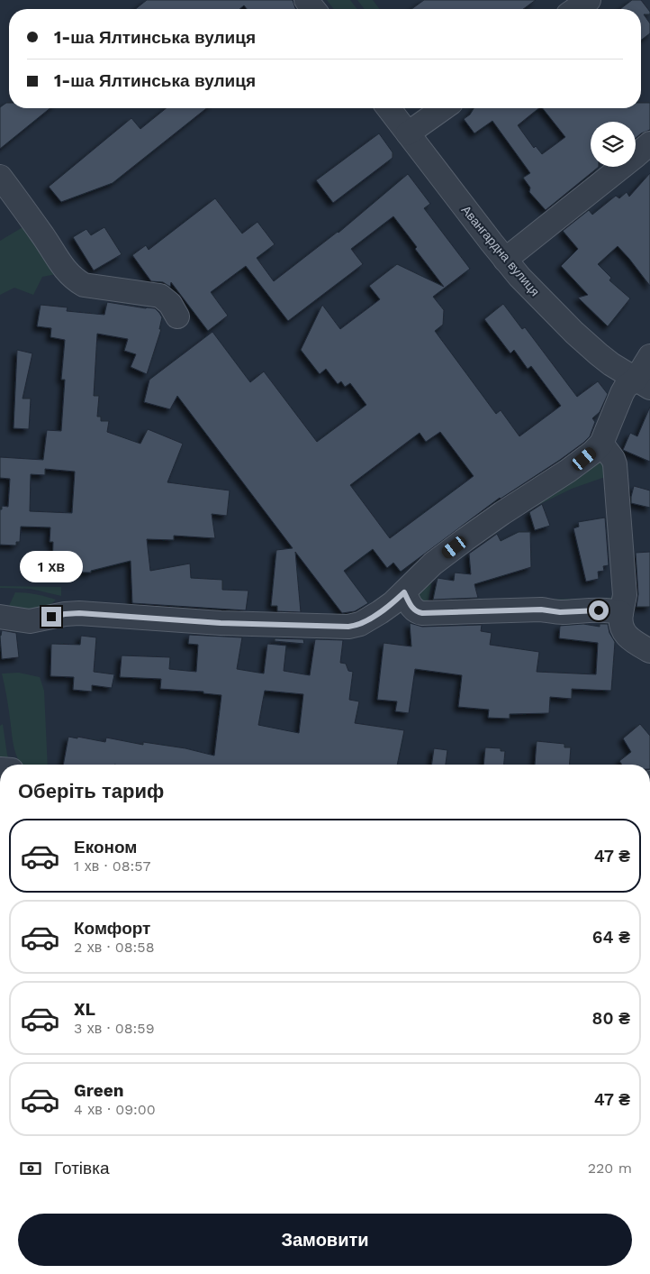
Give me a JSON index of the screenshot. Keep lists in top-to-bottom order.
{
  "streets": {
    "street": ["Авангардна вулиця"]
  },
  "page": {
    "banner": ["1-ша Ялтинська вулиця", "1-ша Ялтинська вулиця"],
    "bubble": "1 хв",
    "heading": "Оберіть тариф",
    "list": [
      {
        "name": "Економ",
        "note": "1 хв · 08:57",
        "value": "47 ₴"
      },
      {
        "name": "Комфорт",
        "note": "2 хв · 08:58",
        "value": "64 ₴"
      },
      {
        "name": "XL",
        "note": "3 хв · 08:59",
        "value": "80 ₴"
      },
      {
        "name": "Green",
        "note": "4 хв · 09:00",
        "value": "47 ₴"
      }
    ],
    "pay": ["Готівка", "220 m"],
    "buttons": "Замовити"
  }
}
